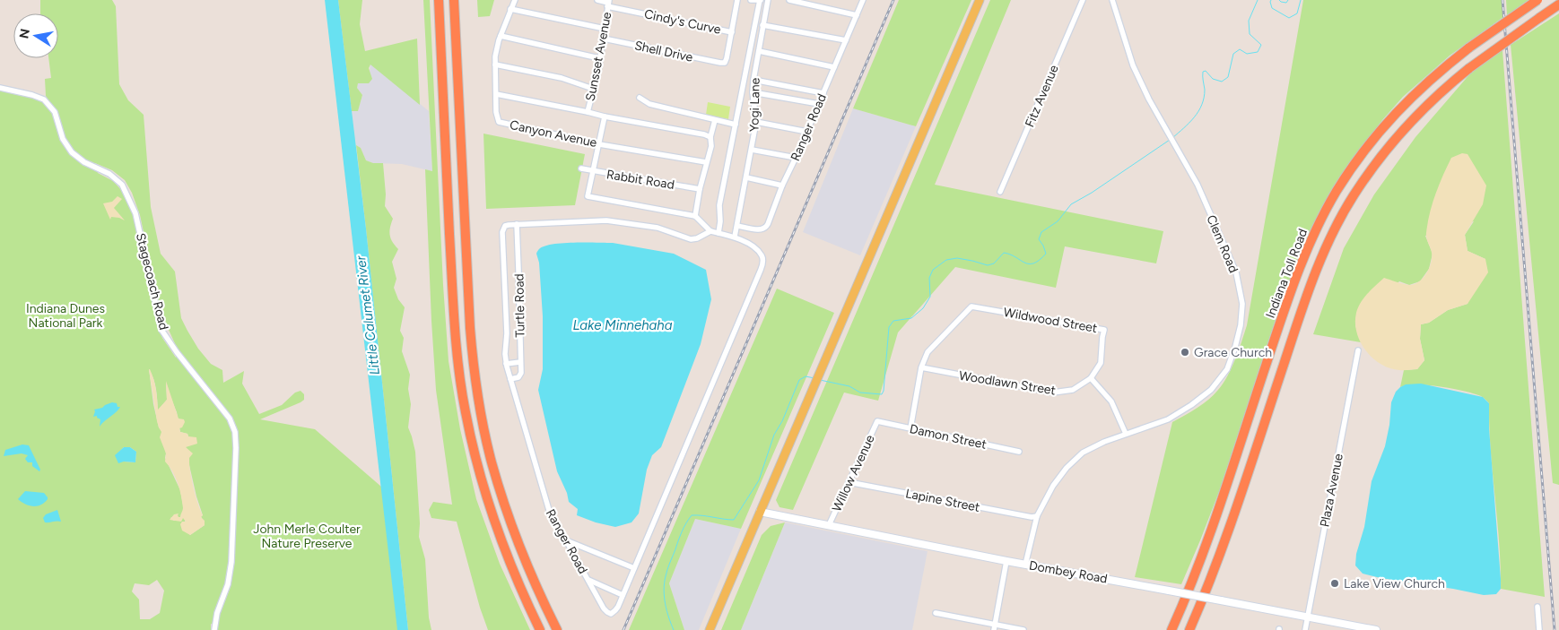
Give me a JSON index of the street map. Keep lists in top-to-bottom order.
{
  "streets": {
    "highway": ["Indiana Toll Road"],
    "street": [
      "Cindy's Curve",
      "Shell Drive",
      "Sunsset Avenue",
      "Fitz Avenue",
      "Yogi Lane",
      "Ranger Road",
      "Canyon Avenue",
      "Rabbit Road",
      "Clem Road",
      "Stagecoach Road",
      "Turtle Road",
      "Wildwood Street",
      "Woodlawn Street",
      "Damon Street",
      "Willow Avenue",
      "Plaza Avenue",
      "Lapine Street",
      "Dombey Road"
    ]
  },
  "crossings": [
    ["Cindy's Curve", "Shell Drive"],
    ["Cindy's Curve", "Sunsset Avenue"],
    ["Shell Drive", "Sunsset Avenue"],
    ["Yogi Lane", "Ranger Road"],
    ["Ranger Road", "Turtle Road"],
    ["Clem Road", "Lapine Street"],
    ["Clem Road", "Dombey Road"],
    ["Wildwood Street", "Woodlawn Street"],
    ["Damon Street", "Willow Avenue"],
    ["Willow Avenue", "Lapine Street"],
    ["Willow Avenue", "Dombey Road"],
    ["Plaza Avenue", "Dombey Road"]
  ],
  "water": ["Little Calumet River", "Lake Minnehaha"],
  "parks": ["Indiana Dunes National Park", "John Merle Coulter Nature Preserve"],
  "places": ["Grace Church", "Lake View Church"],
  "north": "left"
}
